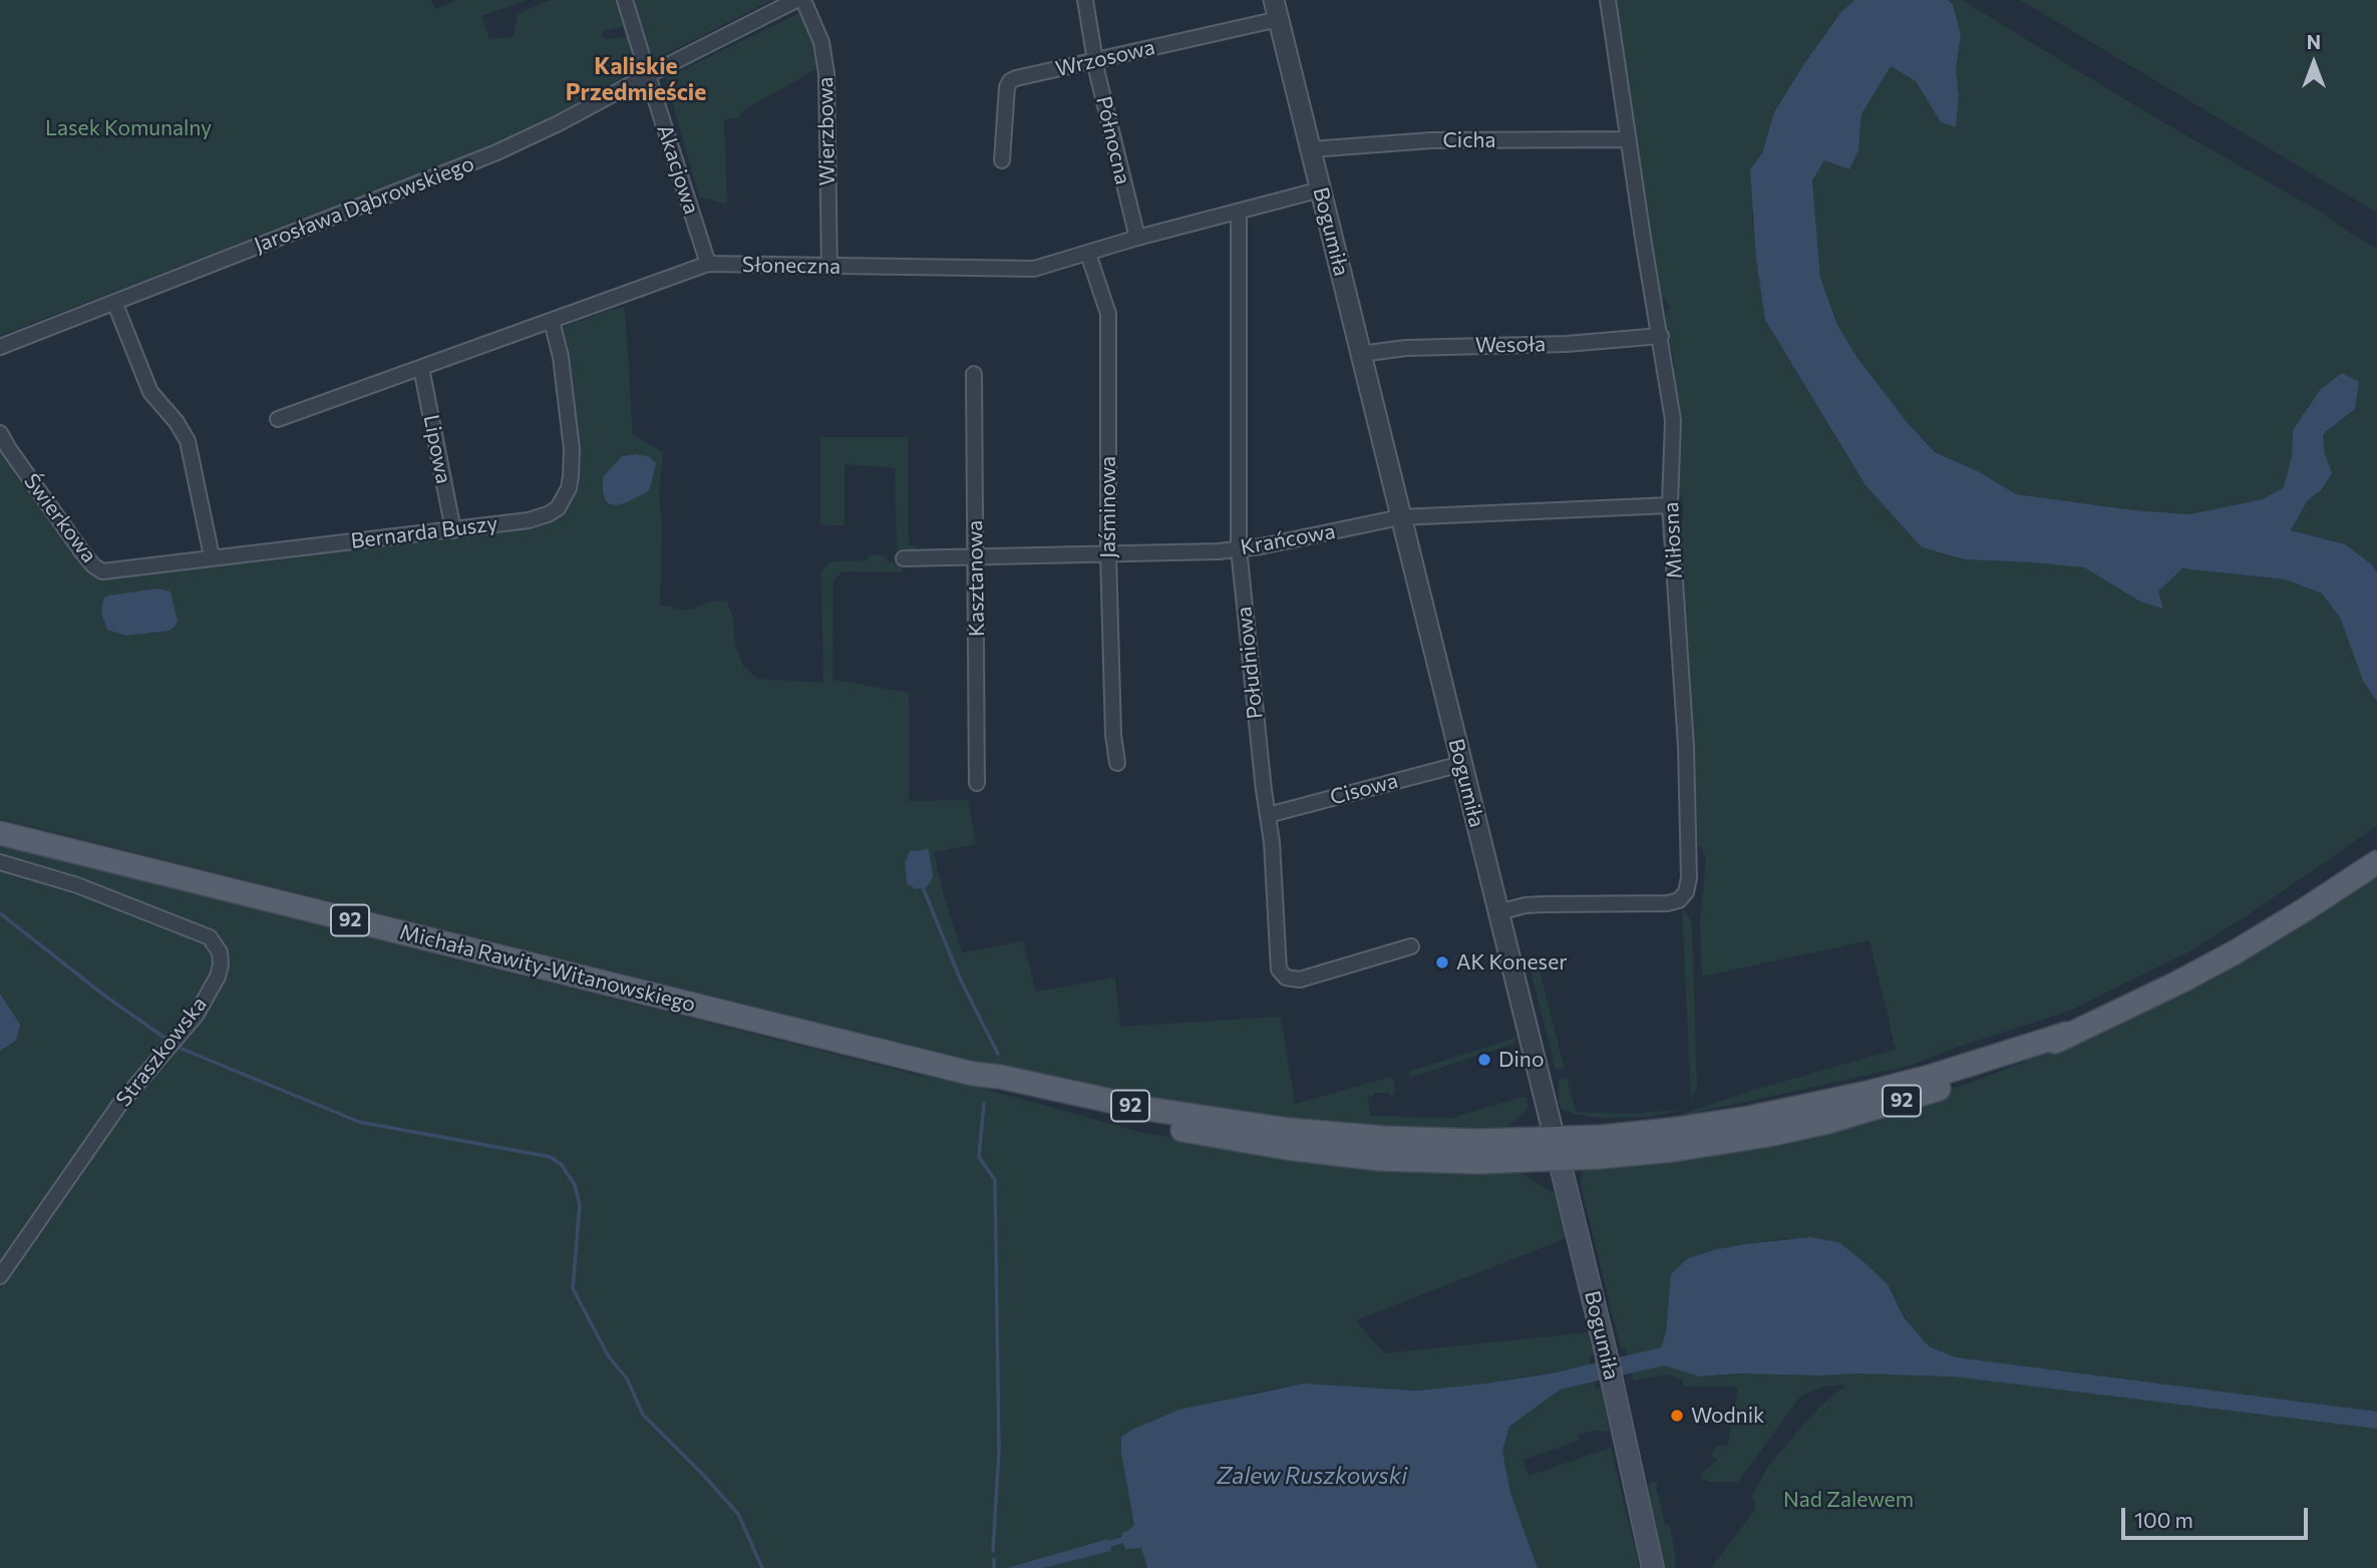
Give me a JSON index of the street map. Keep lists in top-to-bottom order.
{
  "streets": {
    "main road": ["Bogumiła", "92", "Michała Rawity-Witanowskiego"],
    "street": [
      "Wrzosowa",
      "Wierzbowa",
      "Północna",
      "Cicha",
      "Akacjowa",
      "Jarosława Dąbrowskiego",
      "Słoneczna",
      "Wesoła",
      "Lipowa",
      "Jaśminowa",
      "Świerkowa",
      "Bernarda Buszy",
      "Krańcowa",
      "Miłosna",
      "Kasztanowa",
      "Południowa",
      "Cisowa",
      "Straszkowska"
    ]
  },
  "crossings": [
    ["Wrzosowa", "Północna"],
    ["Wrzosowa", "Bogumiła"],
    ["Wierzbowa", "Słoneczna"],
    ["Północna", "Słoneczna"],
    ["Cicha", "Bogumiła"],
    ["Cicha", "Miłosna"],
    ["Akacjowa", "Jarosława Dąbrowskiego"],
    ["Akacjowa", "Słoneczna"],
    ["Bogumiła", "Słoneczna"],
    ["Bogumiła", "Wesoła"],
    ["Bogumiła", "Krańcowa"],
    ["Bogumiła", "Miłosna"],
    ["Bogumiła", "Cisowa"],
    ["Bogumiła", "Michała Rawity-Witanowskiego"],
    ["Słoneczna", "Lipowa"],
    ["Słoneczna", "Jaśminowa"],
    ["Słoneczna", "Bernarda Buszy"],
    ["Słoneczna", "Południowa"],
    ["Wesoła", "Miłosna"],
    ["Lipowa", "Bernarda Buszy"],
    ["Jaśminowa", "Krańcowa"],
    ["Świerkowa", "Bernarda Buszy"],
    ["Krańcowa", "Miłosna"],
    ["Krańcowa", "Kasztanowa"],
    ["Krańcowa", "Południowa"],
    ["Południowa", "Cisowa"],
    ["92", "Michała Rawity-Witanowskiego"]
  ],
  "districts": ["Kaliskie Przedmieście"],
  "water": ["Zalew Ruszkowski"],
  "parks": ["Lasek Komunalny", "Nad Zalewem"],
  "places": ["AK Koneser", "Dino", "Wodnik"],
  "scale_bar": "100 m",
  "north": "top"
}
